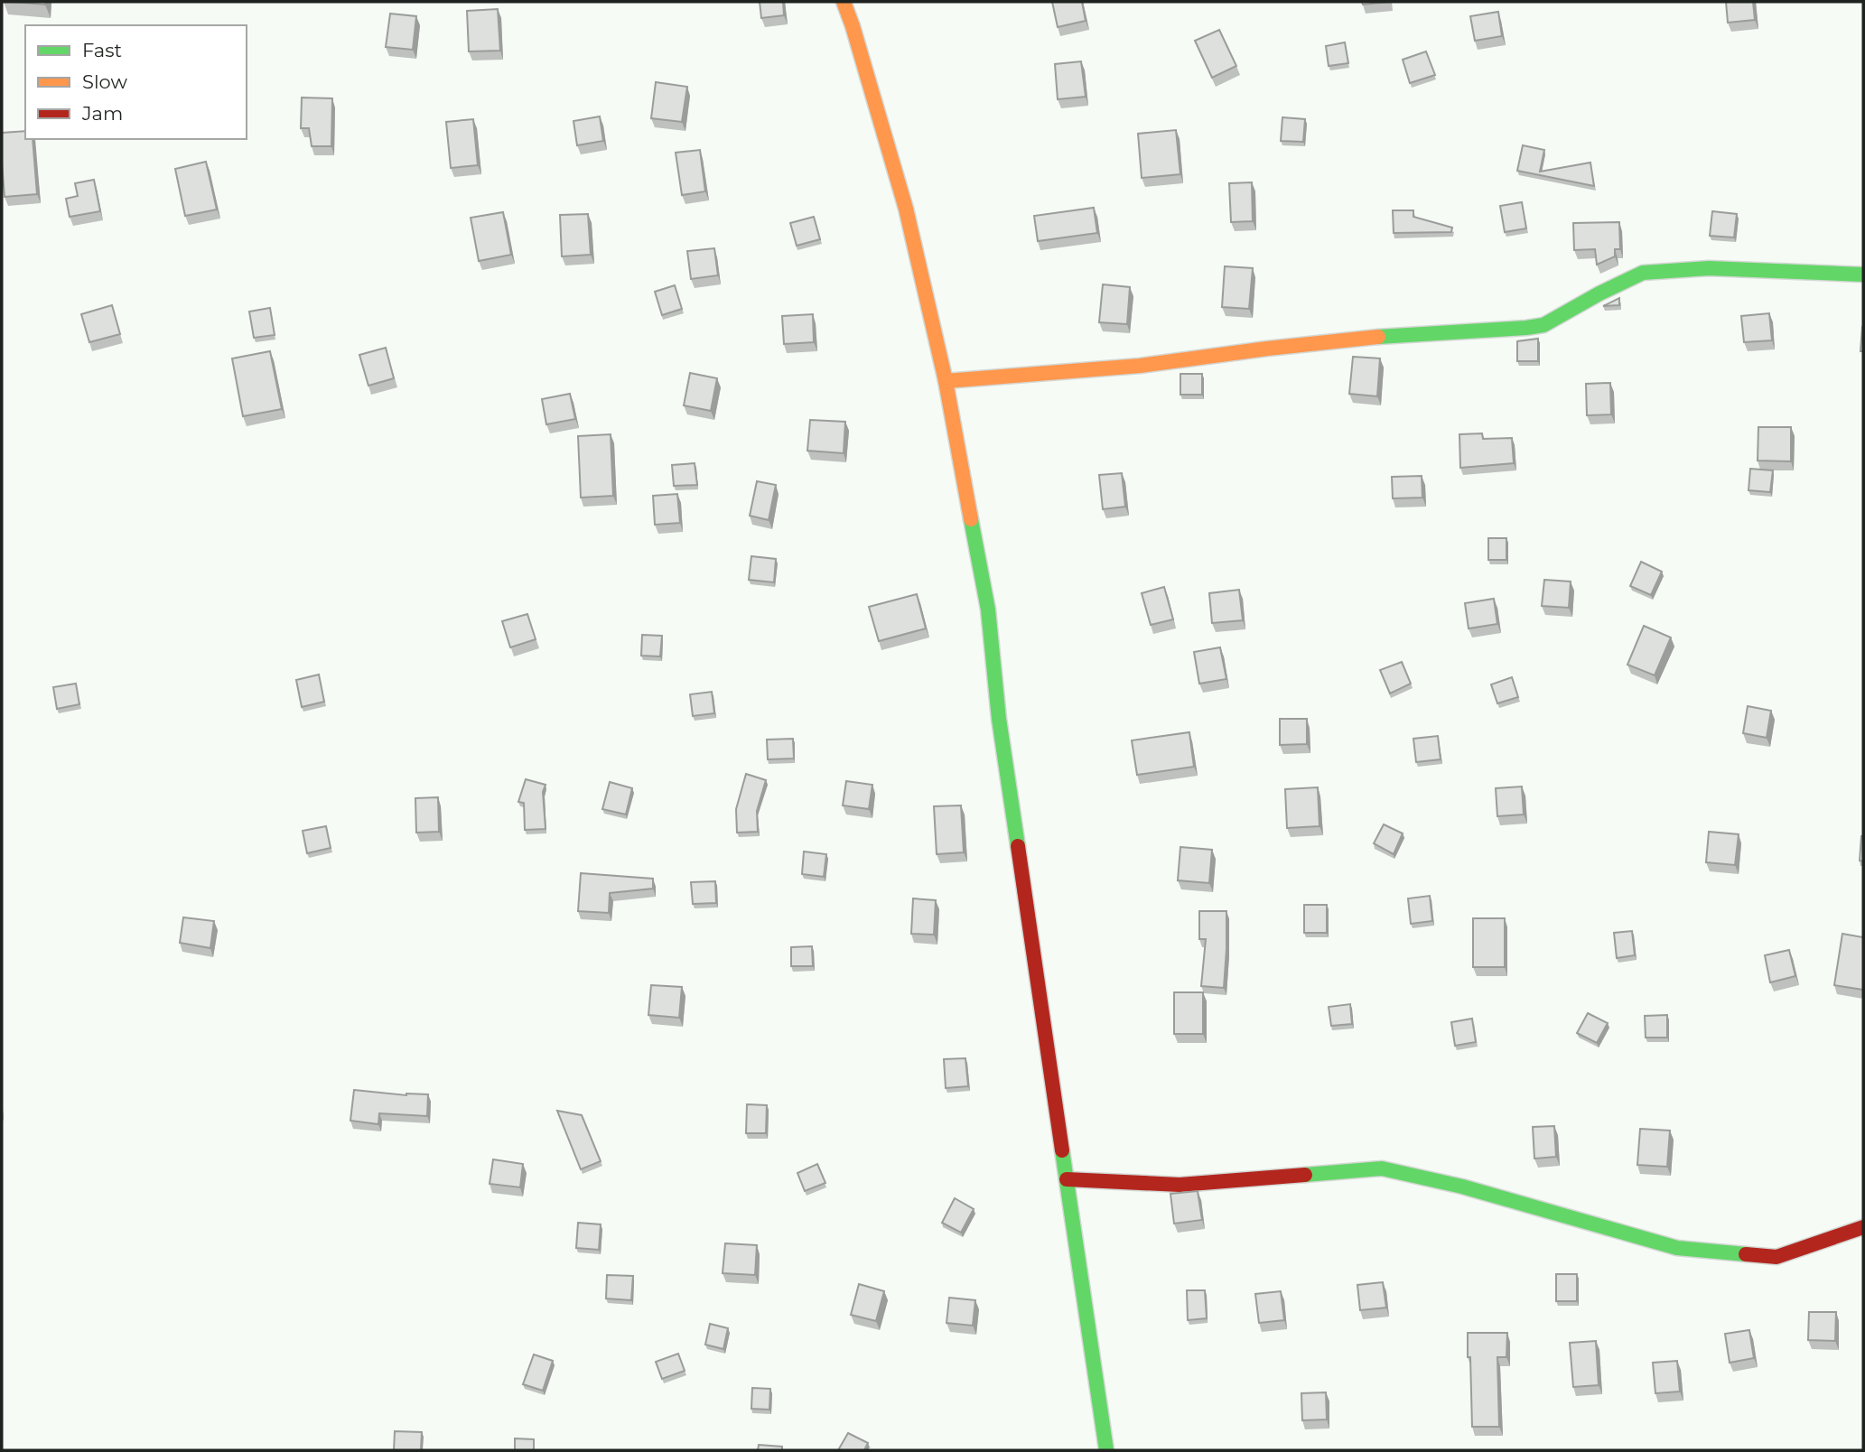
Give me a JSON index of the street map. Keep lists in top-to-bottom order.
{
  "legend": ["Fast", "Slow", "Jam"]
}
